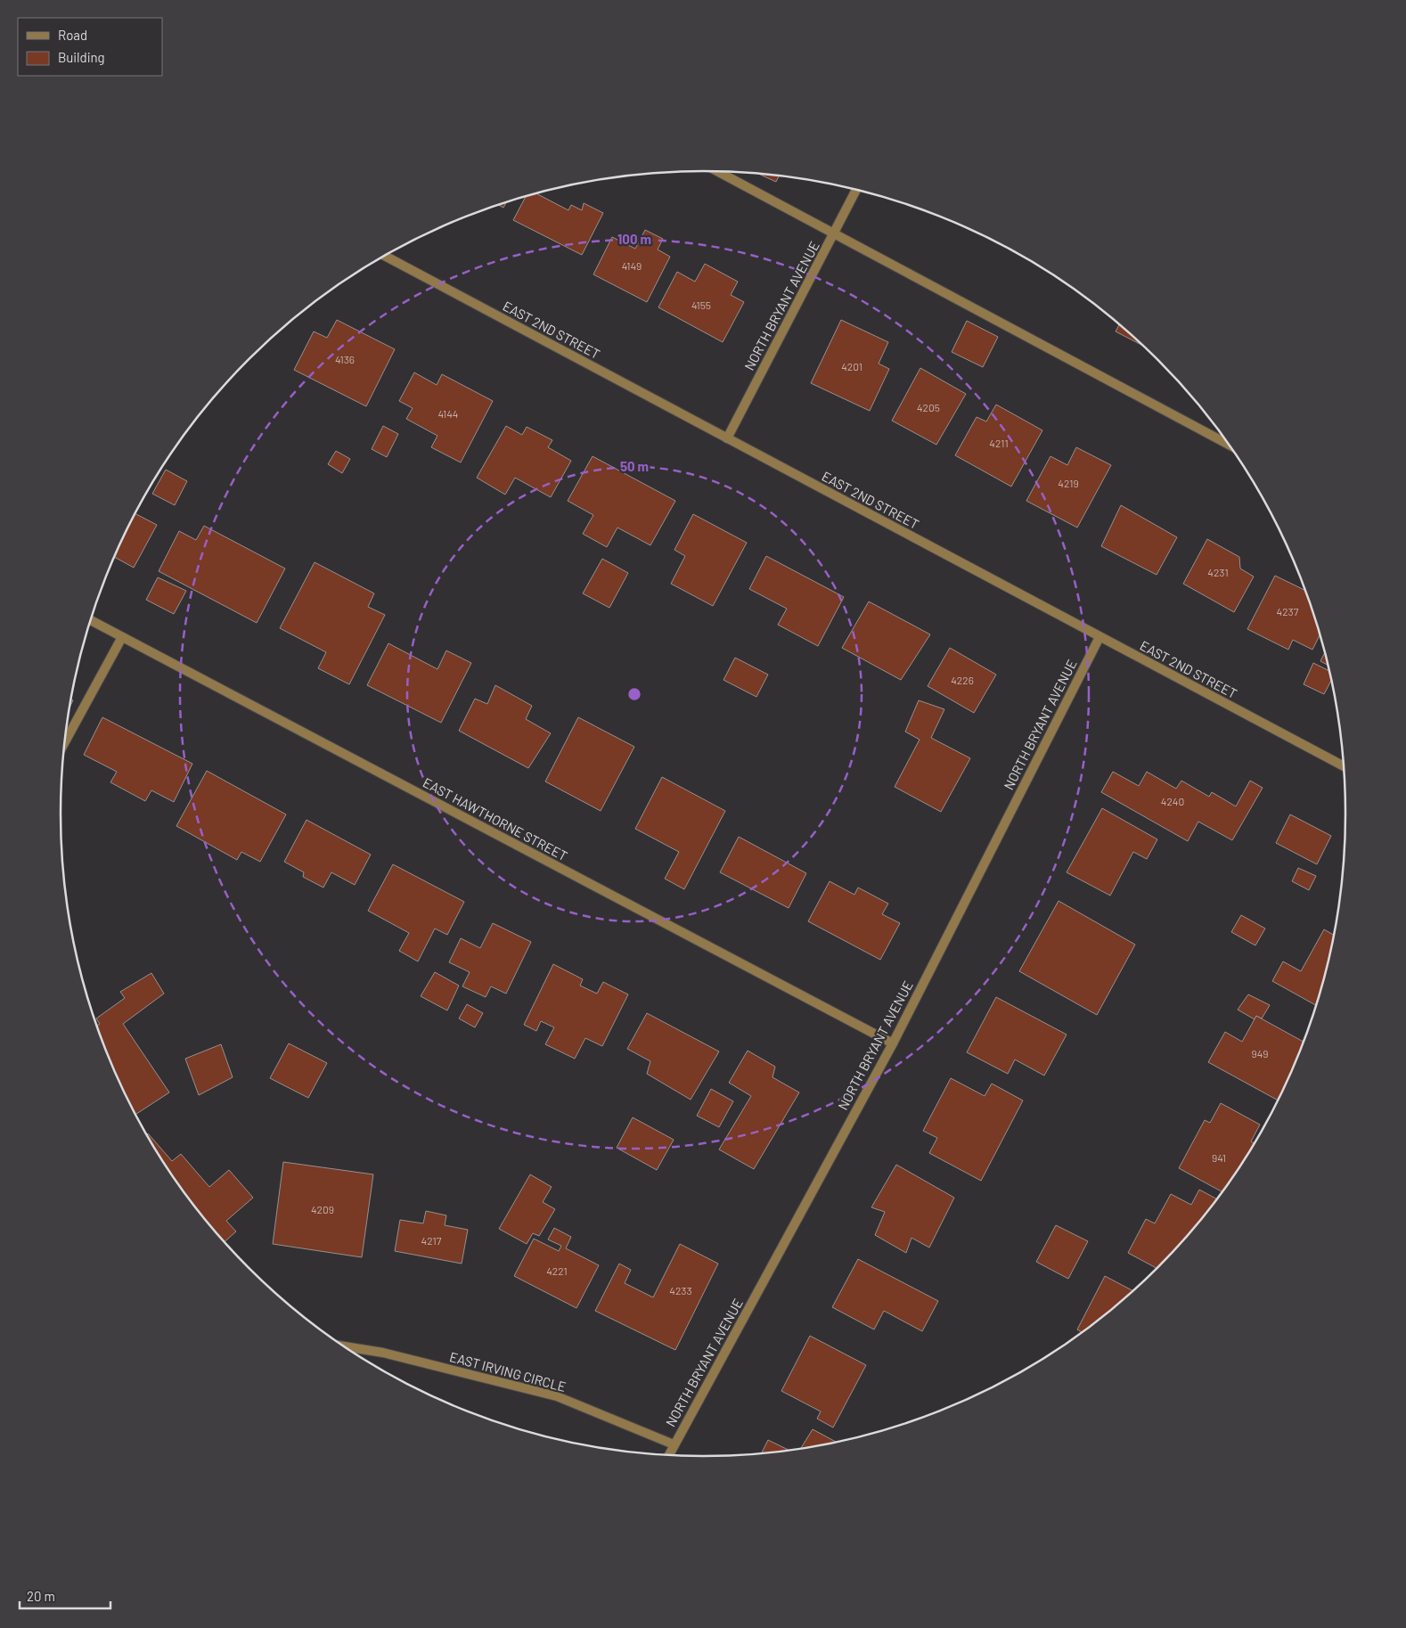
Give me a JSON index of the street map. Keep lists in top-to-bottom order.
{
  "streets": {
    "street": [
      "NORTH BRYANT AVENUE",
      "EAST 2ND STREET",
      "EAST HAWTHORNE STREET",
      "EAST IRVING CIRCLE"
    ]
  },
  "crossings": [
    ["NORTH BRYANT AVENUE", "EAST 2ND STREET"],
    ["NORTH BRYANT AVENUE", "EAST HAWTHORNE STREET"],
    ["NORTH BRYANT AVENUE", "EAST IRVING CIRCLE"]
  ],
  "house_numbers": [
    "4149",
    "4155",
    "4136",
    "4201",
    "4205",
    "4144",
    "4211",
    "4219",
    "4231",
    "4237",
    "4226",
    "4240",
    "949",
    "941",
    "4209",
    "4217",
    "4221",
    "4233"
  ],
  "legend": ["Road", "Building"],
  "scale_bar": "20 m",
  "rings": ["100 m", "50 m"]
}
